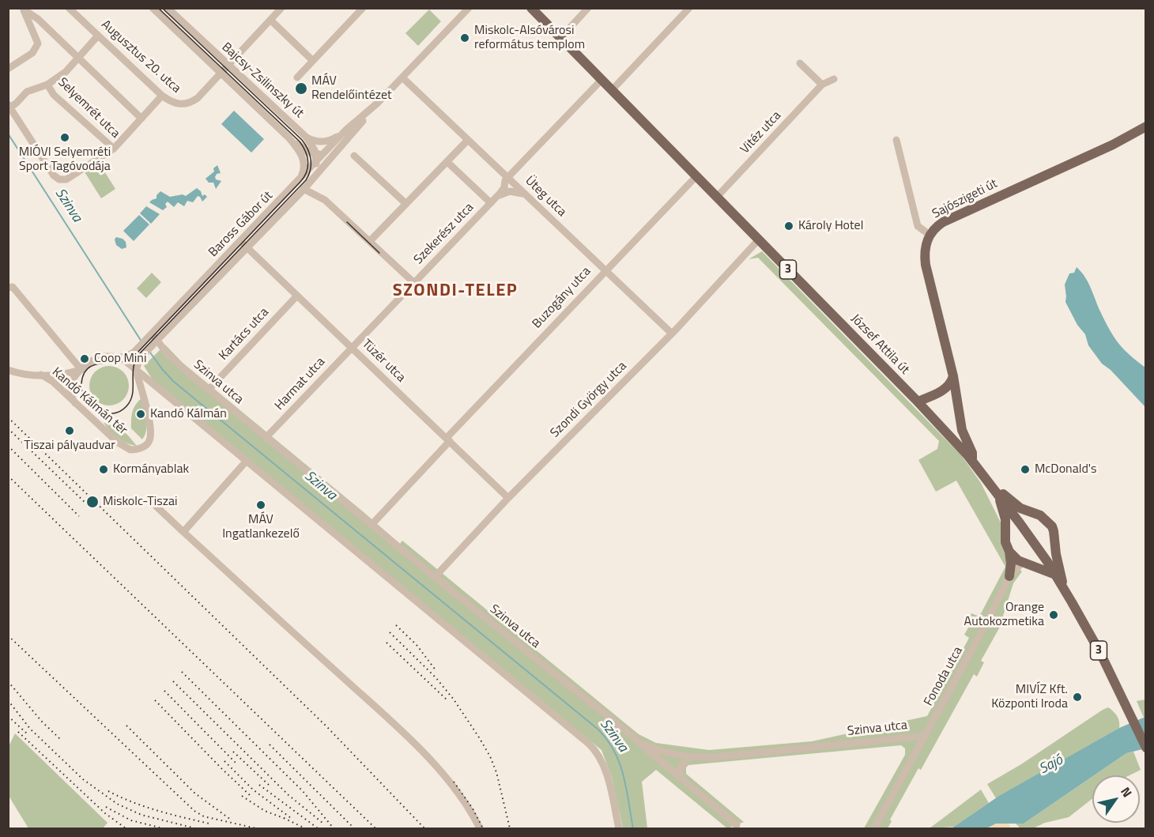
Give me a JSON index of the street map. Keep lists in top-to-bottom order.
{
  "streets": {
    "main road": ["Sajószigeti út", "3", "József Attila út"],
    "street": [
      "Augusztus 20. utca",
      "Bajcsy-Zsilinszky út",
      "Selyemrét utca",
      "Vitéz utca",
      "Üteg utca",
      "Baross Gábor út",
      "Szekerész utca",
      "Buzogány utca",
      "Kartács utca",
      "Tüzér utca",
      "Szinva utca",
      "Harmat utca",
      "Szondi György utca",
      "Kandó Kálmán tér",
      "Fonoda utca"
    ]
  },
  "crossings": [
    ["Augusztus 20. utca", "Bajcsy-Zsilinszky út"],
    ["Augusztus 20. utca", "Selyemrét utca"],
    ["Bajcsy-Zsilinszky út", "Baross Gábor út"],
    ["Vitéz utca", "József Attila út"],
    ["Üteg utca", "Baross Gábor út"],
    ["Üteg utca", "Szekerész utca"],
    ["Üteg utca", "Buzogány utca"],
    ["Üteg utca", "Szondi György utca"],
    ["Sajószigeti út", "József Attila út"],
    ["Baross Gábor út", "Tüzér utca"],
    ["Baross Gábor út", "Szinva utca"],
    ["Baross Gábor út", "Kandó Kálmán tér"],
    ["Szekerész utca", "József Attila út"],
    ["Szekerész utca", "Tüzér utca"],
    ["Szekerész utca", "Harmat utca"],
    ["Buzogány utca", "József Attila út"],
    ["Buzogány utca", "Tüzér utca"],
    ["Buzogány utca", "Szinva utca"],
    ["Kartács utca", "Tüzér utca"],
    ["Kartács utca", "Szinva utca"],
    ["József Attila út", "Szondi György utca"],
    ["Tüzér utca", "Harmat utca"],
    ["Tüzér utca", "Szondi György utca"],
    ["Szinva utca", "Harmat utca"],
    ["Szinva utca", "Szondi György utca"],
    ["Szinva utca", "Fonoda utca"]
  ],
  "districts": ["SZONDI-TELEP"],
  "water": ["Szinva", "Sajó"],
  "places": [
    "Miskolc-Alsóvárosi református templom",
    "MÁV Rendelőintézet",
    "MIÓVI Selyemréti Sport Tagóvodája",
    "Károly Hotel",
    "Coop Mini",
    "Kandó Kálmán",
    "Tiszai pályaudvar",
    "Kormányablak",
    "McDonald's",
    "Miskolc-Tiszai",
    "MÁV Ingatlankezelő",
    "Orange Autokozmetika",
    "MIVÍZ Kft. Központi Iroda"
  ],
  "north": "top right"
}
